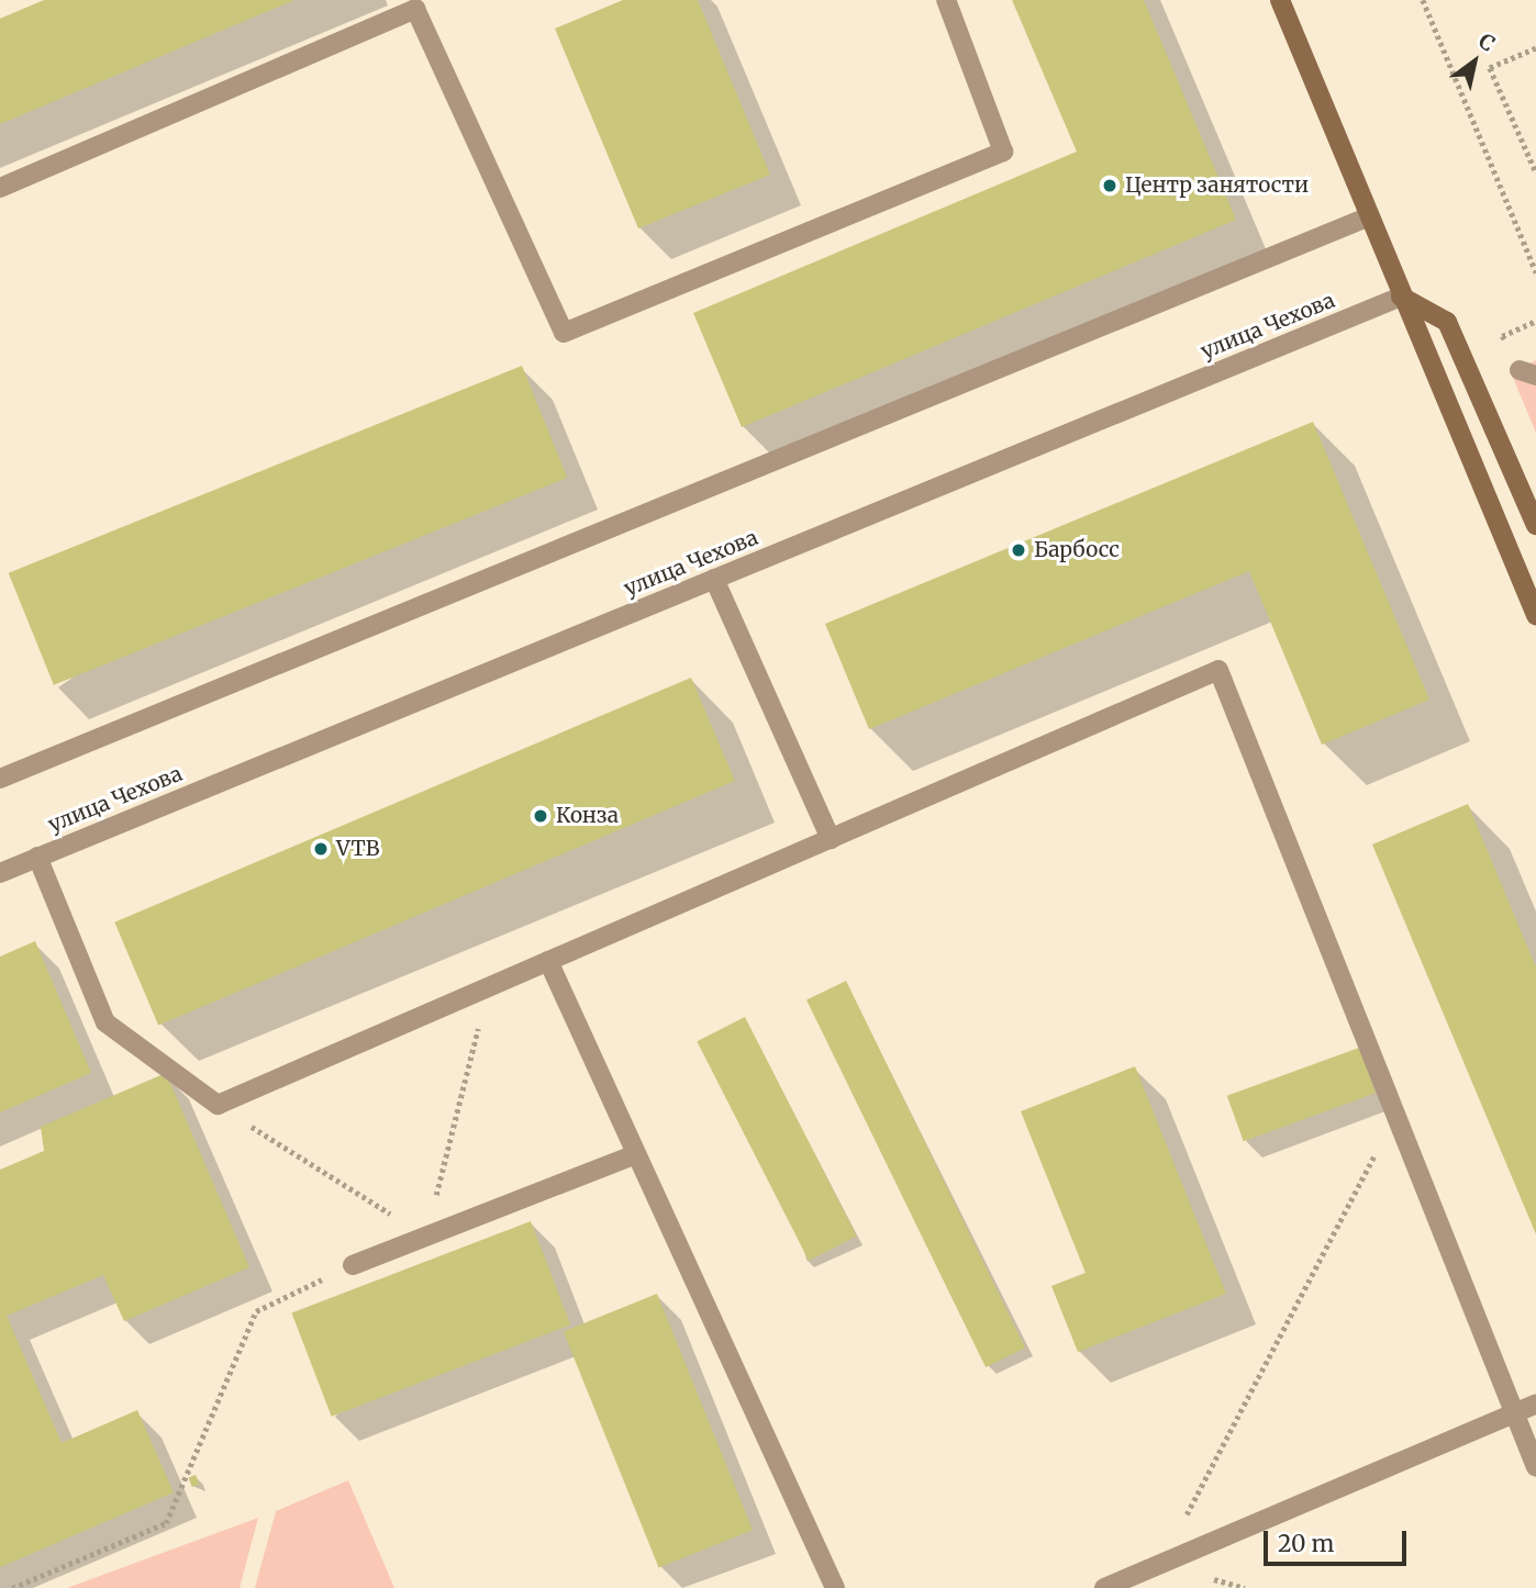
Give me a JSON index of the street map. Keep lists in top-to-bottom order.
{
  "streets": {
    "street": ["улица Чехова"]
  },
  "places": [
    "Центр занятости",
    "Барбосс",
    "Конза",
    "VTB"
  ],
  "scale_bar": "20 m",
  "north": "top right"
}
